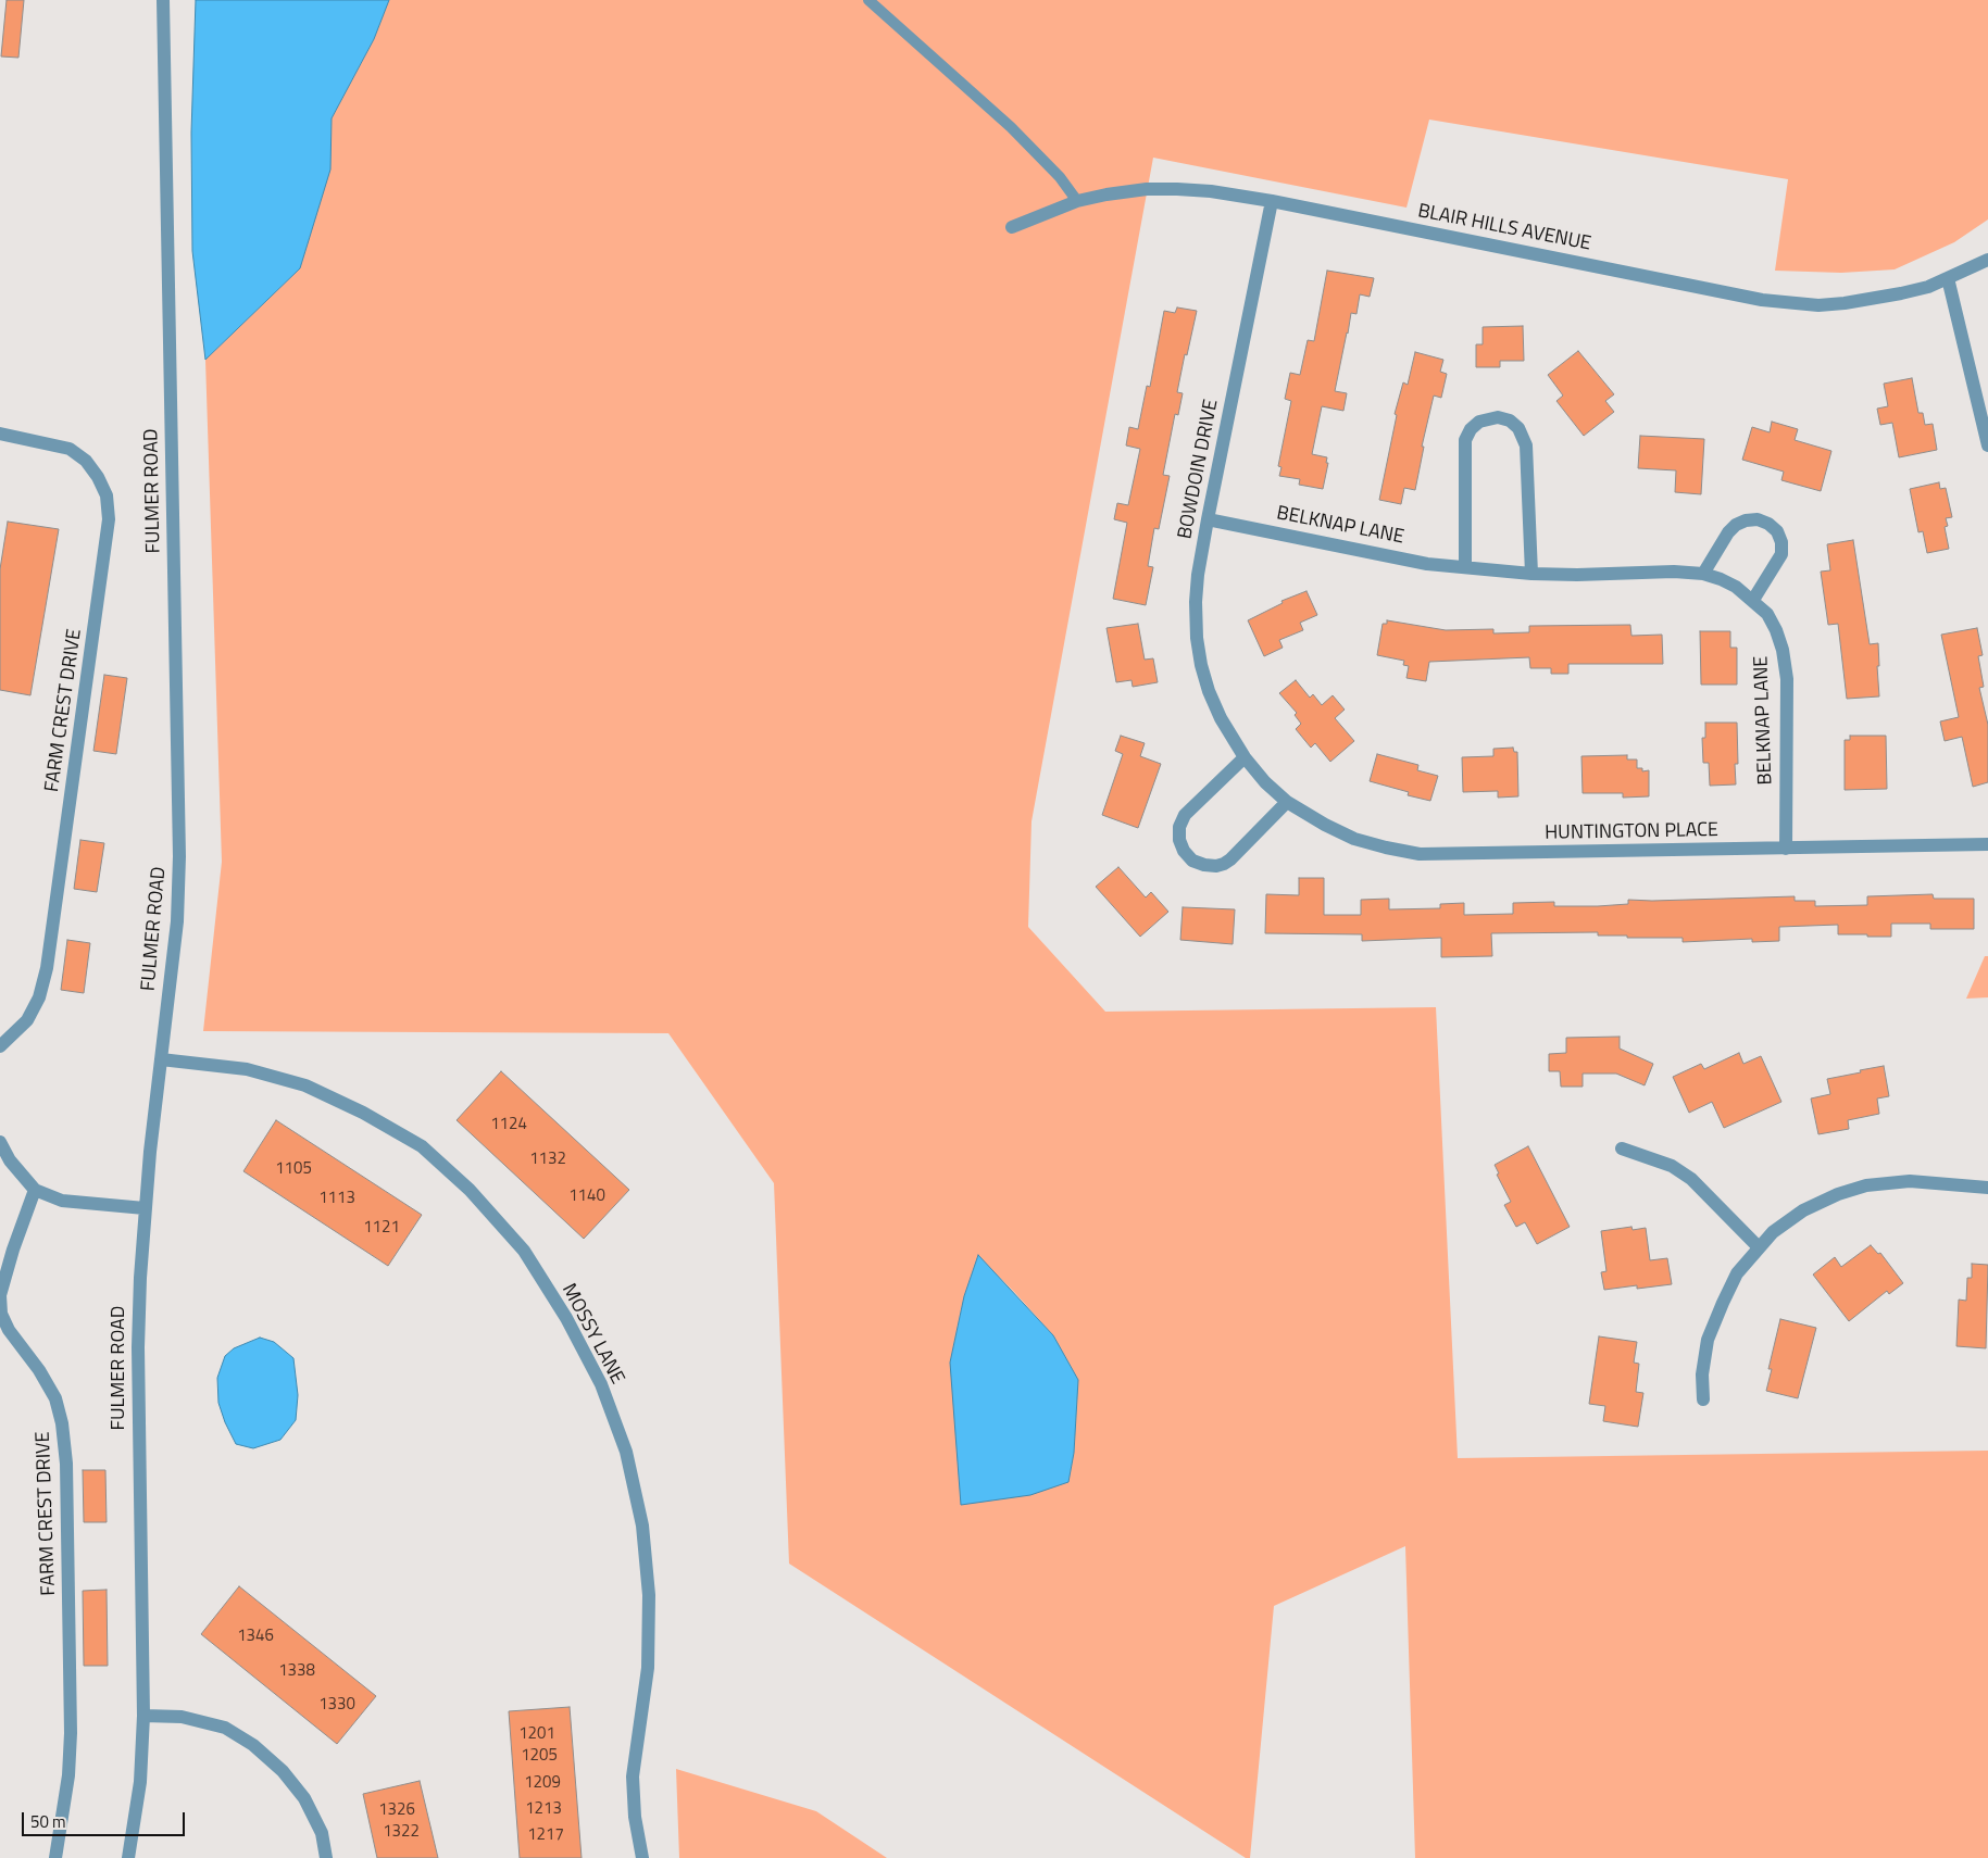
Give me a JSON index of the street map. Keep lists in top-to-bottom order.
{
  "streets": {
    "street": [
      "BLAIR HILLS AVENUE",
      "BOWDOIN DRIVE",
      "FULMER ROAD",
      "BELKNAP LANE",
      "FARM CREST DRIVE",
      "HUNTINGTON PLACE",
      "MOSSY LANE"
    ]
  },
  "crossings": [
    ["BLAIR HILLS AVENUE", "BOWDOIN DRIVE"],
    ["BOWDOIN DRIVE", "BELKNAP LANE"],
    ["BOWDOIN DRIVE", "HUNTINGTON PLACE"],
    ["FULMER ROAD", "MOSSY LANE"],
    ["BELKNAP LANE", "HUNTINGTON PLACE"]
  ],
  "house_numbers": [
    "1124",
    "1132",
    "1105",
    "1140",
    "1113",
    "1121",
    "1346",
    "1338",
    "1330",
    "1201",
    "1205",
    "1209",
    "1213",
    "1326",
    "1322",
    "1217"
  ],
  "scale_bar": "50 m"
}
